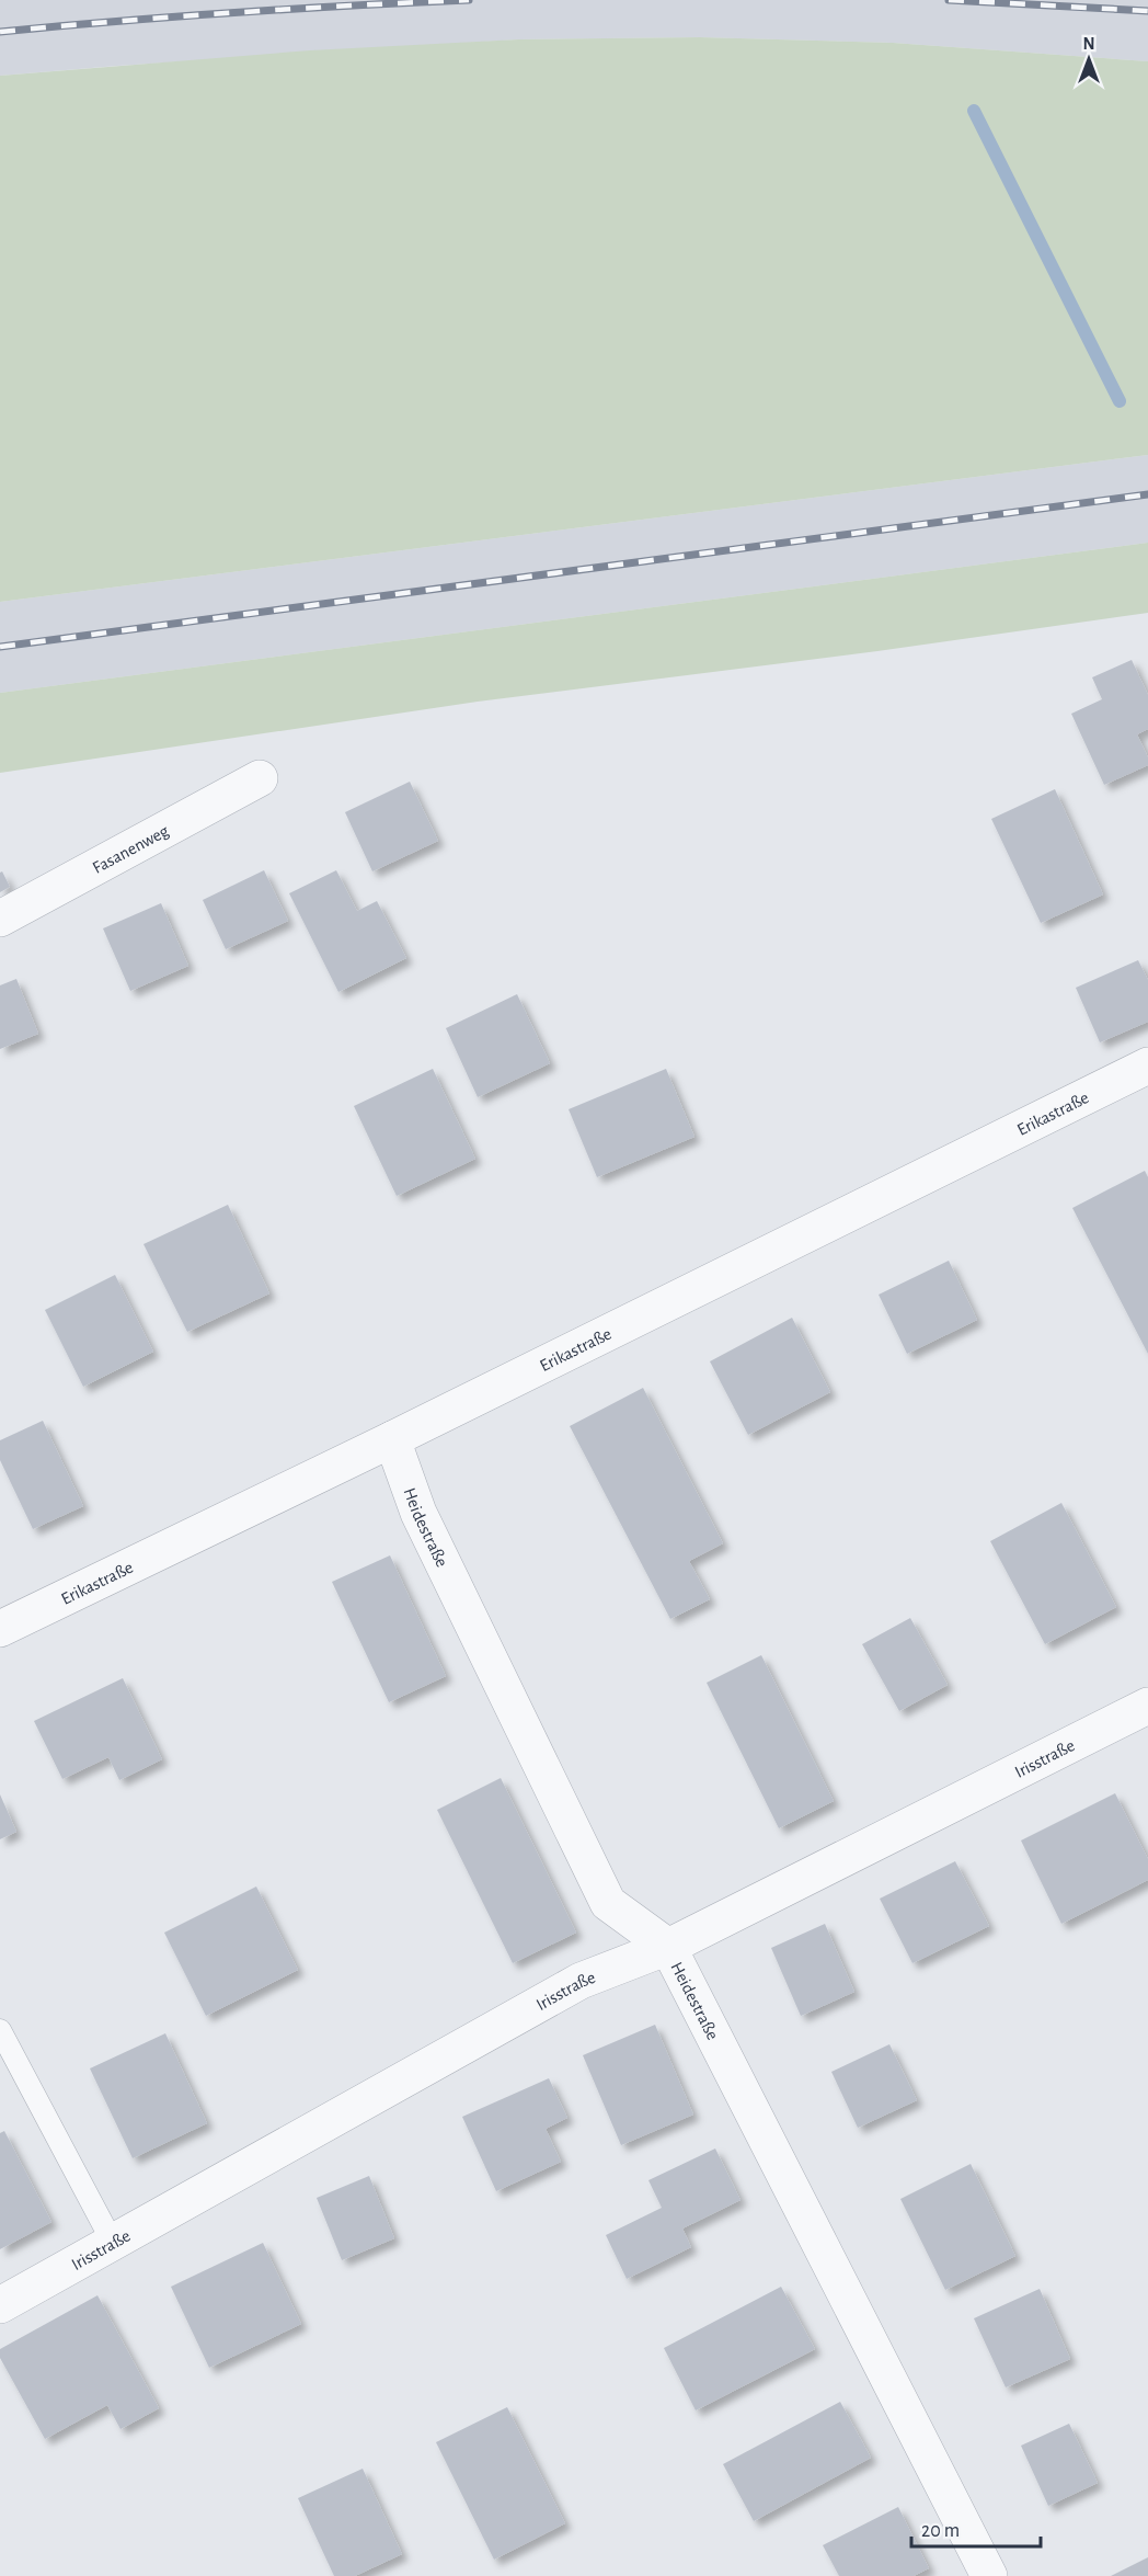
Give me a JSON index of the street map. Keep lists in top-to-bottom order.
{
  "streets": {
    "street": [
      "Fasanenweg",
      "Erikastraße",
      "Heidestraße",
      "Irisstraße"
    ]
  },
  "crossings": [
    ["Erikastraße", "Heidestraße"],
    ["Heidestraße", "Irisstraße"]
  ],
  "scale_bar": "20 m",
  "north": "top"
}
